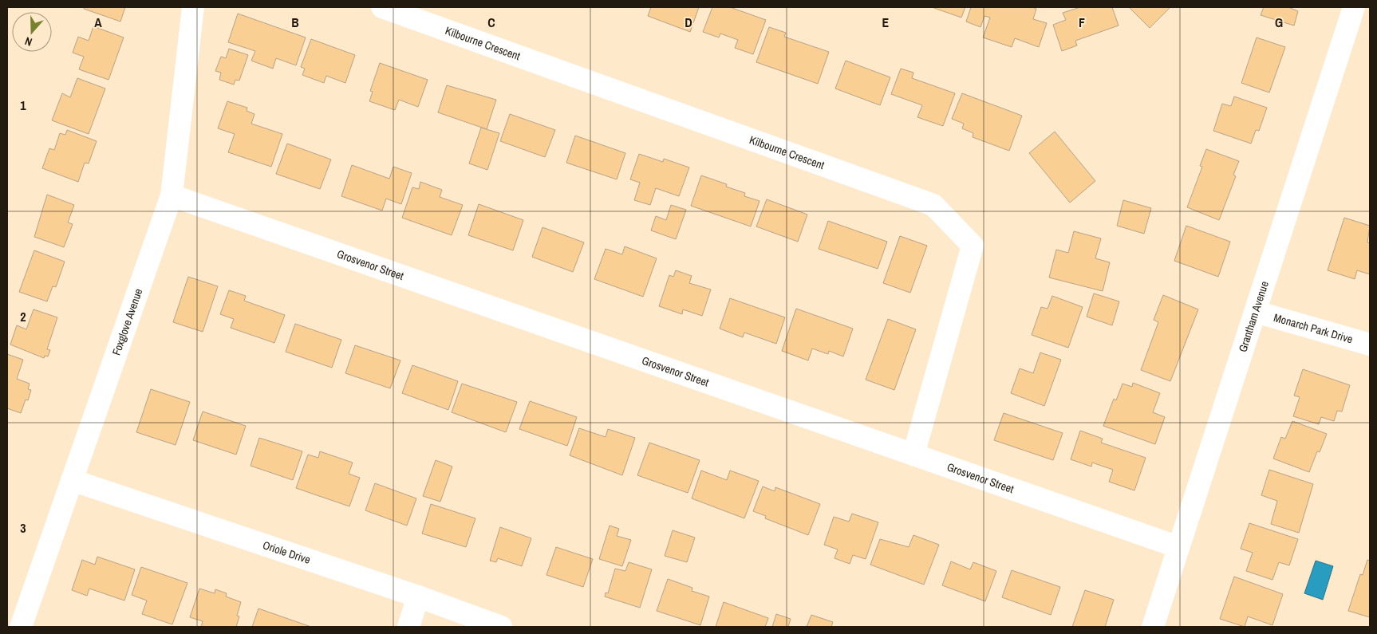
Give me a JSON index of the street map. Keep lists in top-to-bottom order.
{
  "streets": {
    "street": [
      "Kilbourne Crescent",
      "Grosvenor Street",
      "Grantham Avenue",
      "Foxglove Avenue",
      "Monarch Park Drive",
      "Oriole Drive"
    ]
  },
  "crossings": [
    ["Kilbourne Crescent", "Grosvenor Street"],
    ["Grosvenor Street", "Grantham Avenue"],
    ["Grosvenor Street", "Foxglove Avenue"],
    ["Grantham Avenue", "Monarch Park Drive"],
    ["Foxglove Avenue", "Oriole Drive"]
  ],
  "north": "bottom",
  "grid": {
    "columns": [
      "A",
      "B",
      "C",
      "D",
      "E",
      "F",
      "G"
    ],
    "rows": ["1", "2", "3"]
  }
}
